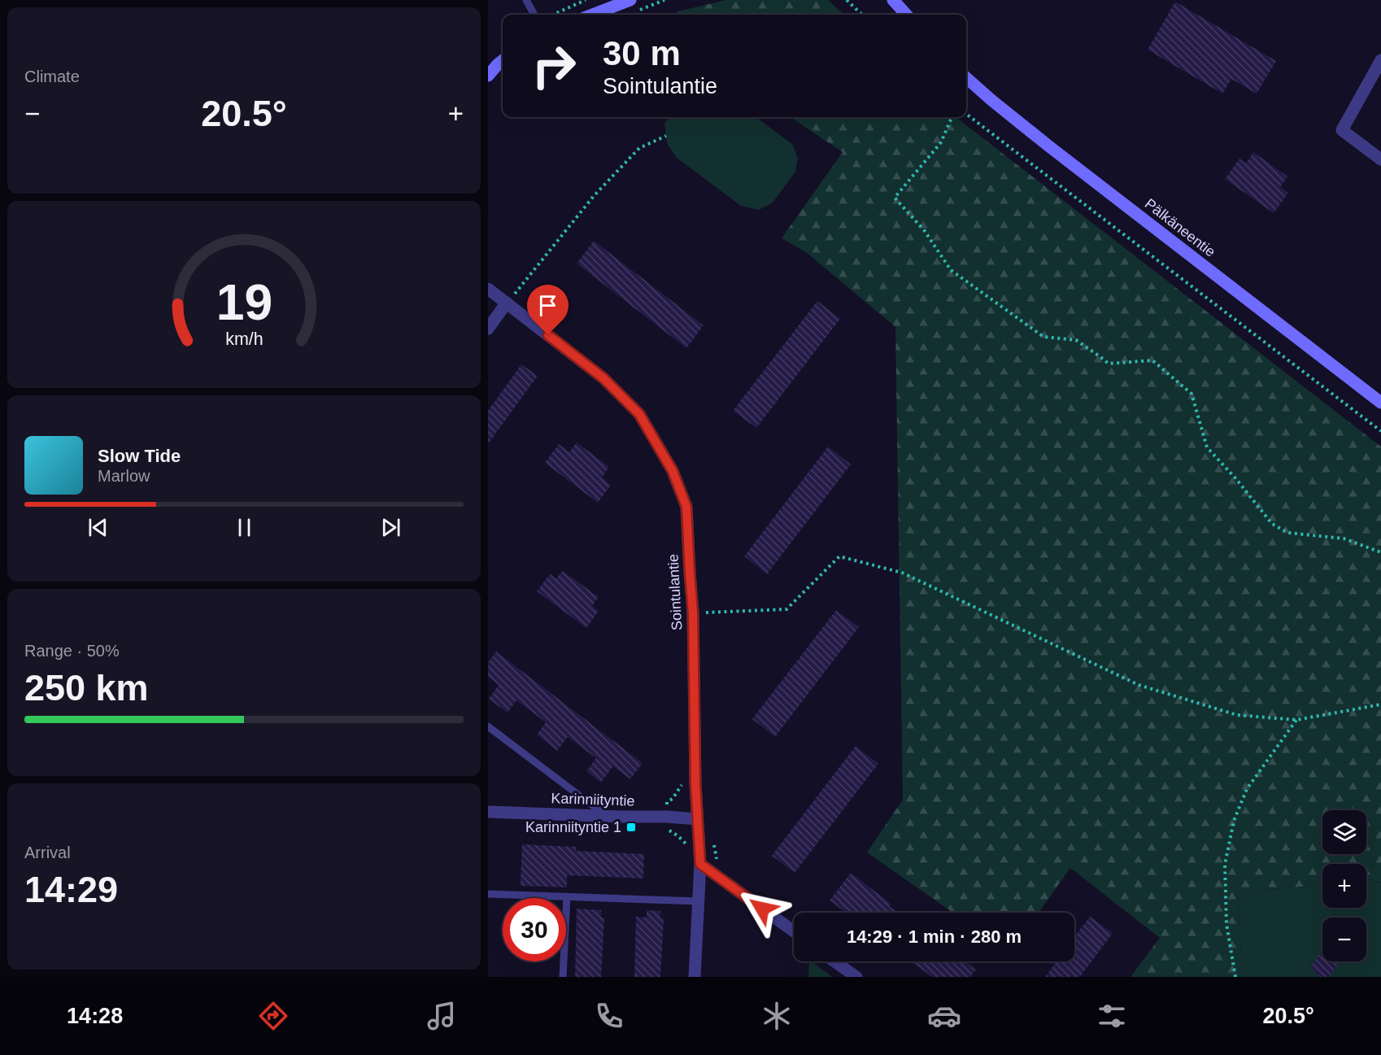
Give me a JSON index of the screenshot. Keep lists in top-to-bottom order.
{
  "streets": {
    "main road": ["Pälkäneentie"],
    "street": ["Sointulantie", "Karinniityntie"]
  },
  "crossings": [
    ["Sointulantie", "Karinniityntie"]
  ],
  "places": {
    "transit": ["Karinniityntie 1"]
  },
  "page": {
    "tile": [
      "Climate",
      ["Range · 50%", "250 km"],
      ["Arrival", "14:29"]
    ],
    "turn": ["30 m", "Sointulantie"],
    "heat": ["−", "20.5°", "+"],
    "song": ["Slow Tide", "Marlow"],
    "map_buttons": ["+", "−"],
    "limit": "30",
    "trip": "14:29 · 1 min · 280 m",
    "tabs": ["14:28", "20.5°"],
    "gauge": ["19", "km/h"]
  }
}
